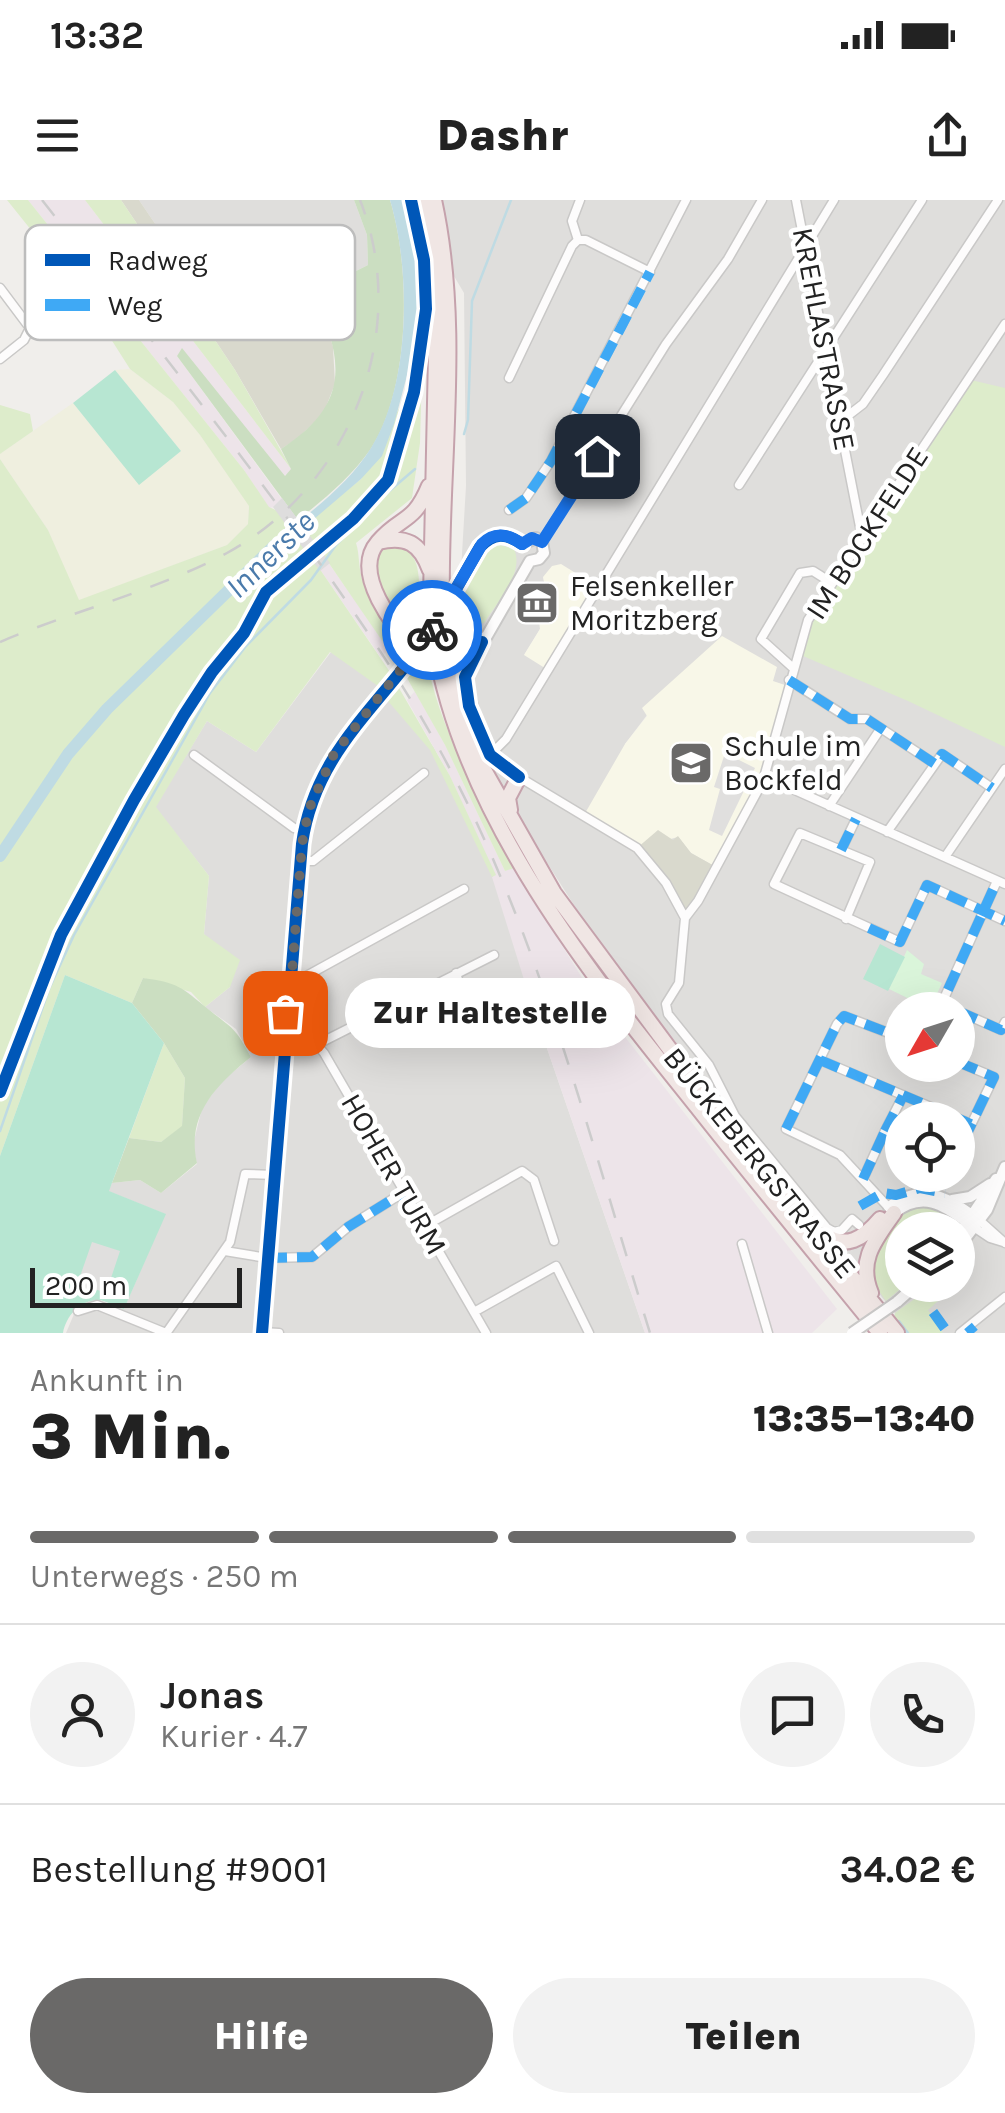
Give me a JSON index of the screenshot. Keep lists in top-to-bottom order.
{
  "streets": {
    "highway": ["BÜCKEBERGSTRASSE"],
    "street": ["KREHLASTRASSE", "IM BOCKFELDE", "HOHER TURM"]
  },
  "crossings": [
    ["KREHLASTRASSE", "IM BOCKFELDE"]
  ],
  "water": ["Innerste"],
  "places": {
    "museum": ["Felsenkeller Moritzberg"],
    "school or university": ["Schule im Bockfeld"],
    "other": ["Zur Haltestelle"]
  },
  "legend": ["Radweg", "Weg"],
  "scale_bar": "200 m",
  "north": "bottom left",
  "page": {
    "status": "13:32",
    "header": "Dashr",
    "bubble": "Zur Haltestelle",
    "scale": "200 m",
    "heading": ["3 Min.", "Ankunft in", "13:35–13:40"],
    "panel": [
      "Jonas",
      "Kurier · 4.7",
      "Bestellung #9001",
      "34.02 €"
    ],
    "bar": "Unterwegs · 250 m",
    "buttons": ["Hilfe", "Teilen"]
  }
}
